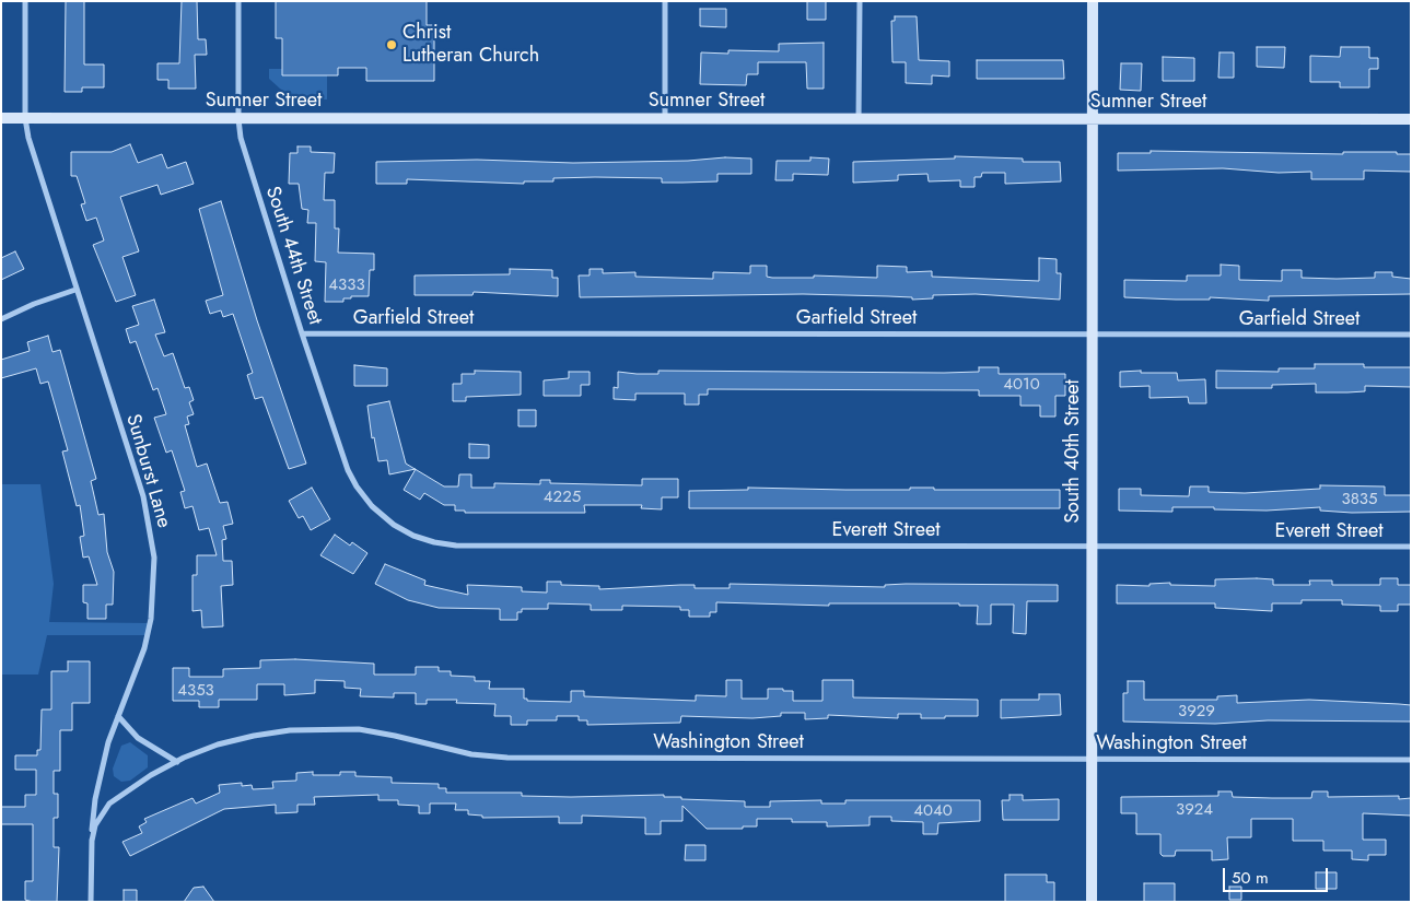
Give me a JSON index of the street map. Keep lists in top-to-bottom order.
{
  "streets": {
    "street": [
      "Sumner Street",
      "South 44th Street",
      "Garfield Street",
      "South 40th Street",
      "Sunburst Lane",
      "Everett Street",
      "Washington Street"
    ]
  },
  "crossings": [
    ["Sumner Street", "South 44th Street"],
    ["Sumner Street", "South 40th Street"],
    ["Sumner Street", "Sunburst Lane"],
    ["South 44th Street", "Garfield Street"],
    ["South 44th Street", "Everett Street"],
    ["Garfield Street", "South 40th Street"],
    ["South 40th Street", "Everett Street"],
    ["South 40th Street", "Washington Street"],
    ["Sunburst Lane", "Washington Street"]
  ],
  "places": ["Christ Lutheran Church"],
  "house_numbers": [
    "4333",
    "4010",
    "4225",
    "3835",
    "4353",
    "3929",
    "3924",
    "4040"
  ],
  "scale_bar": "50 m"
}
